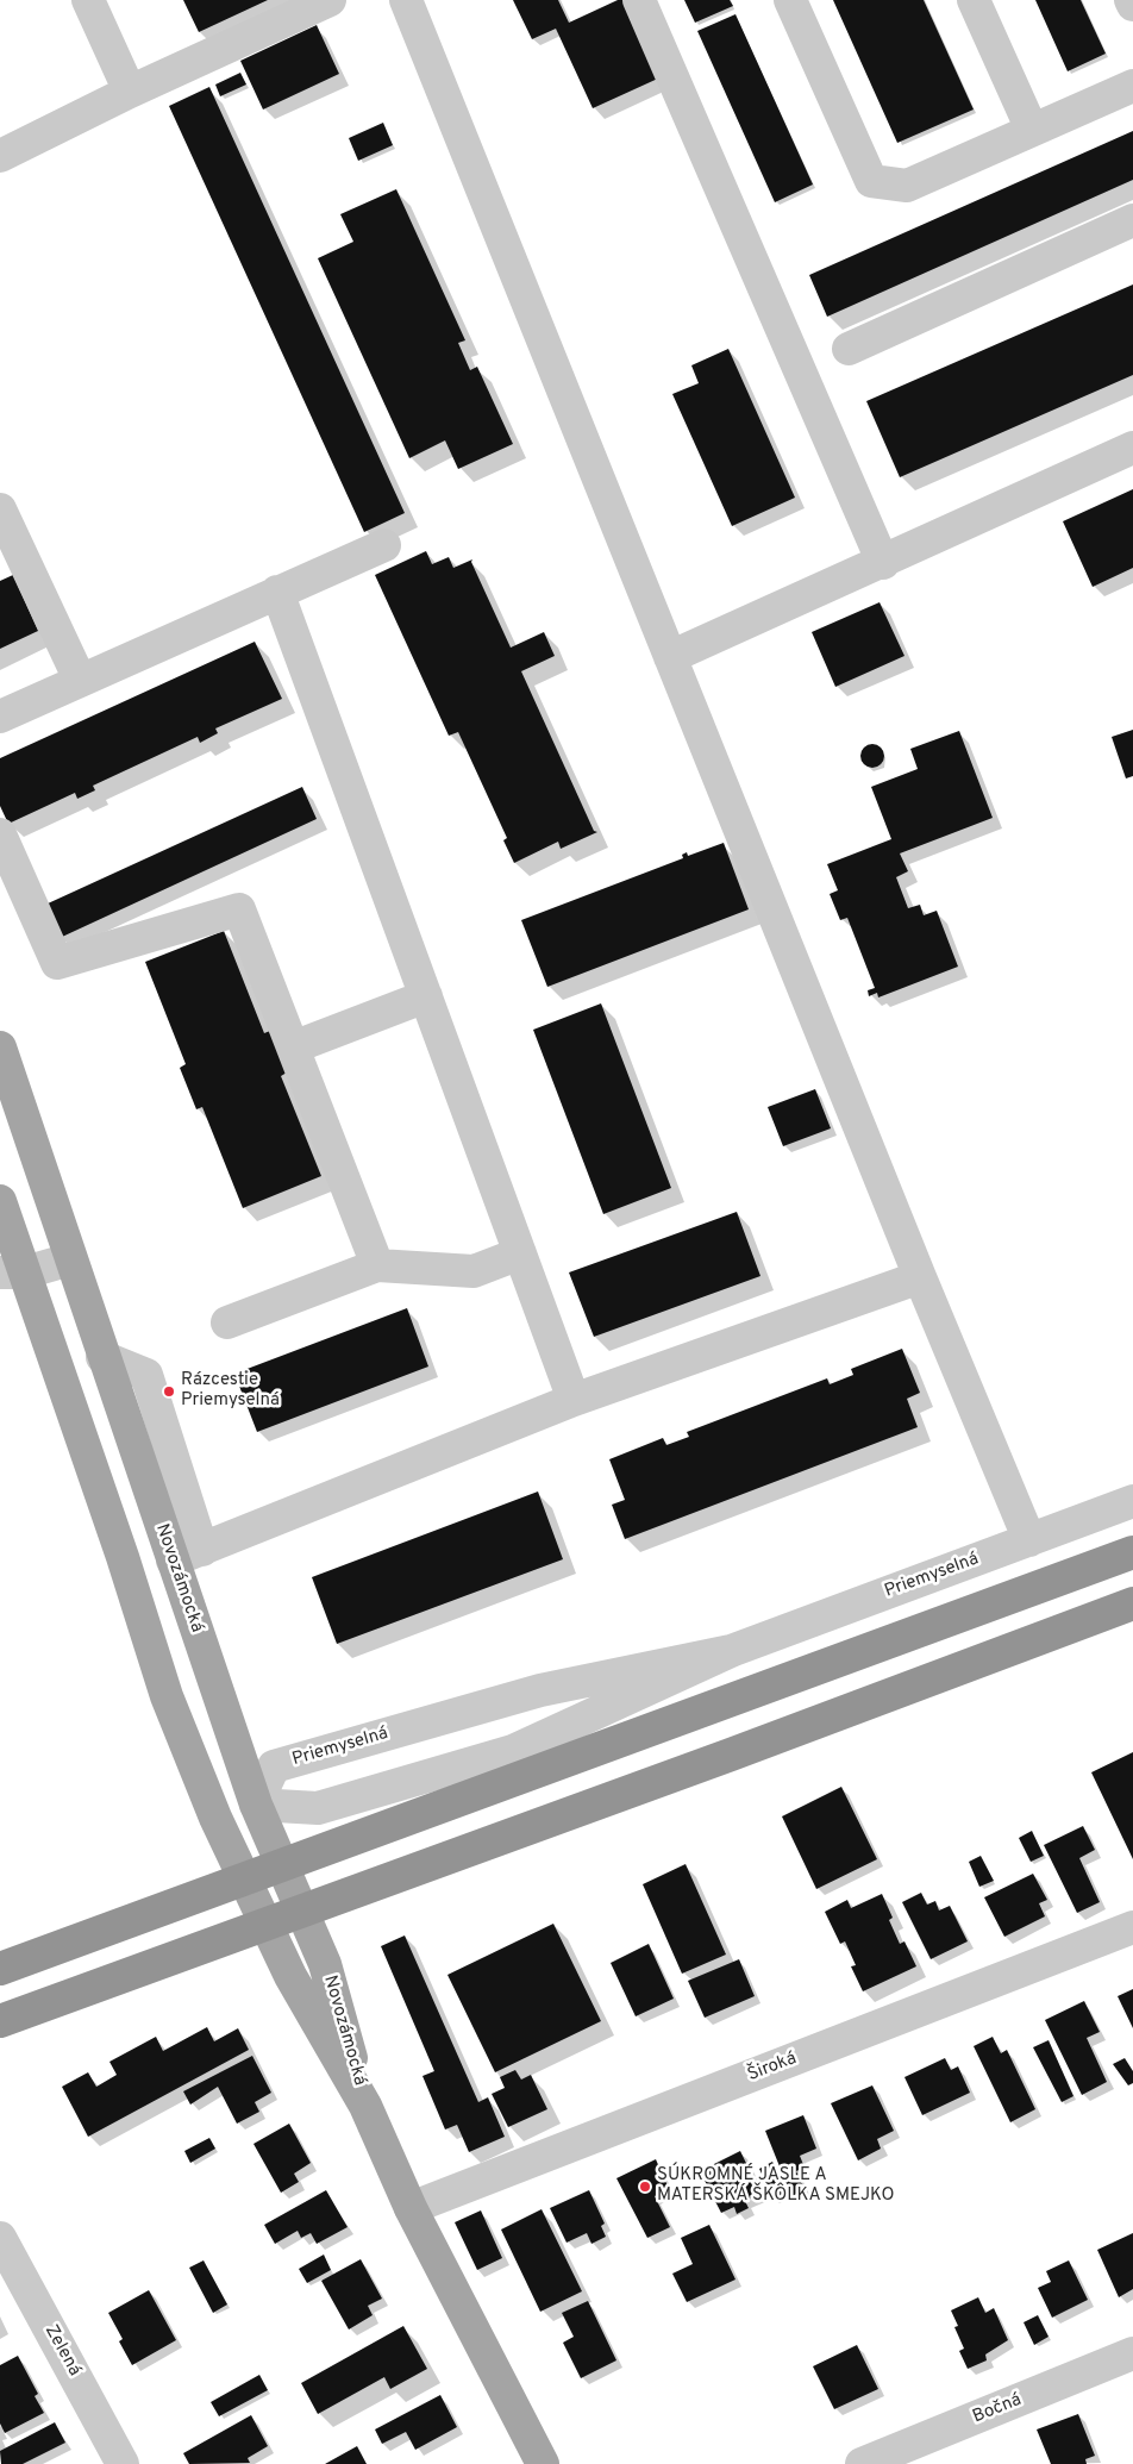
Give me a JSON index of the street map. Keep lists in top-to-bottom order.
{
  "streets": {
    "main road": ["Novozámocká"],
    "street": [
      "Priemyselná",
      "Široká",
      "Zelená",
      "Bočná"
    ]
  },
  "crossings": [
    ["Priemyselná", "Novozámocká"],
    ["Novozámocká", "Široká"]
  ],
  "places": ["Rázcestie Priemyselná", "SÚKROMNÉ JASLE A MATERSKÁ ŠKÔLKA SMEJKO"]
}
